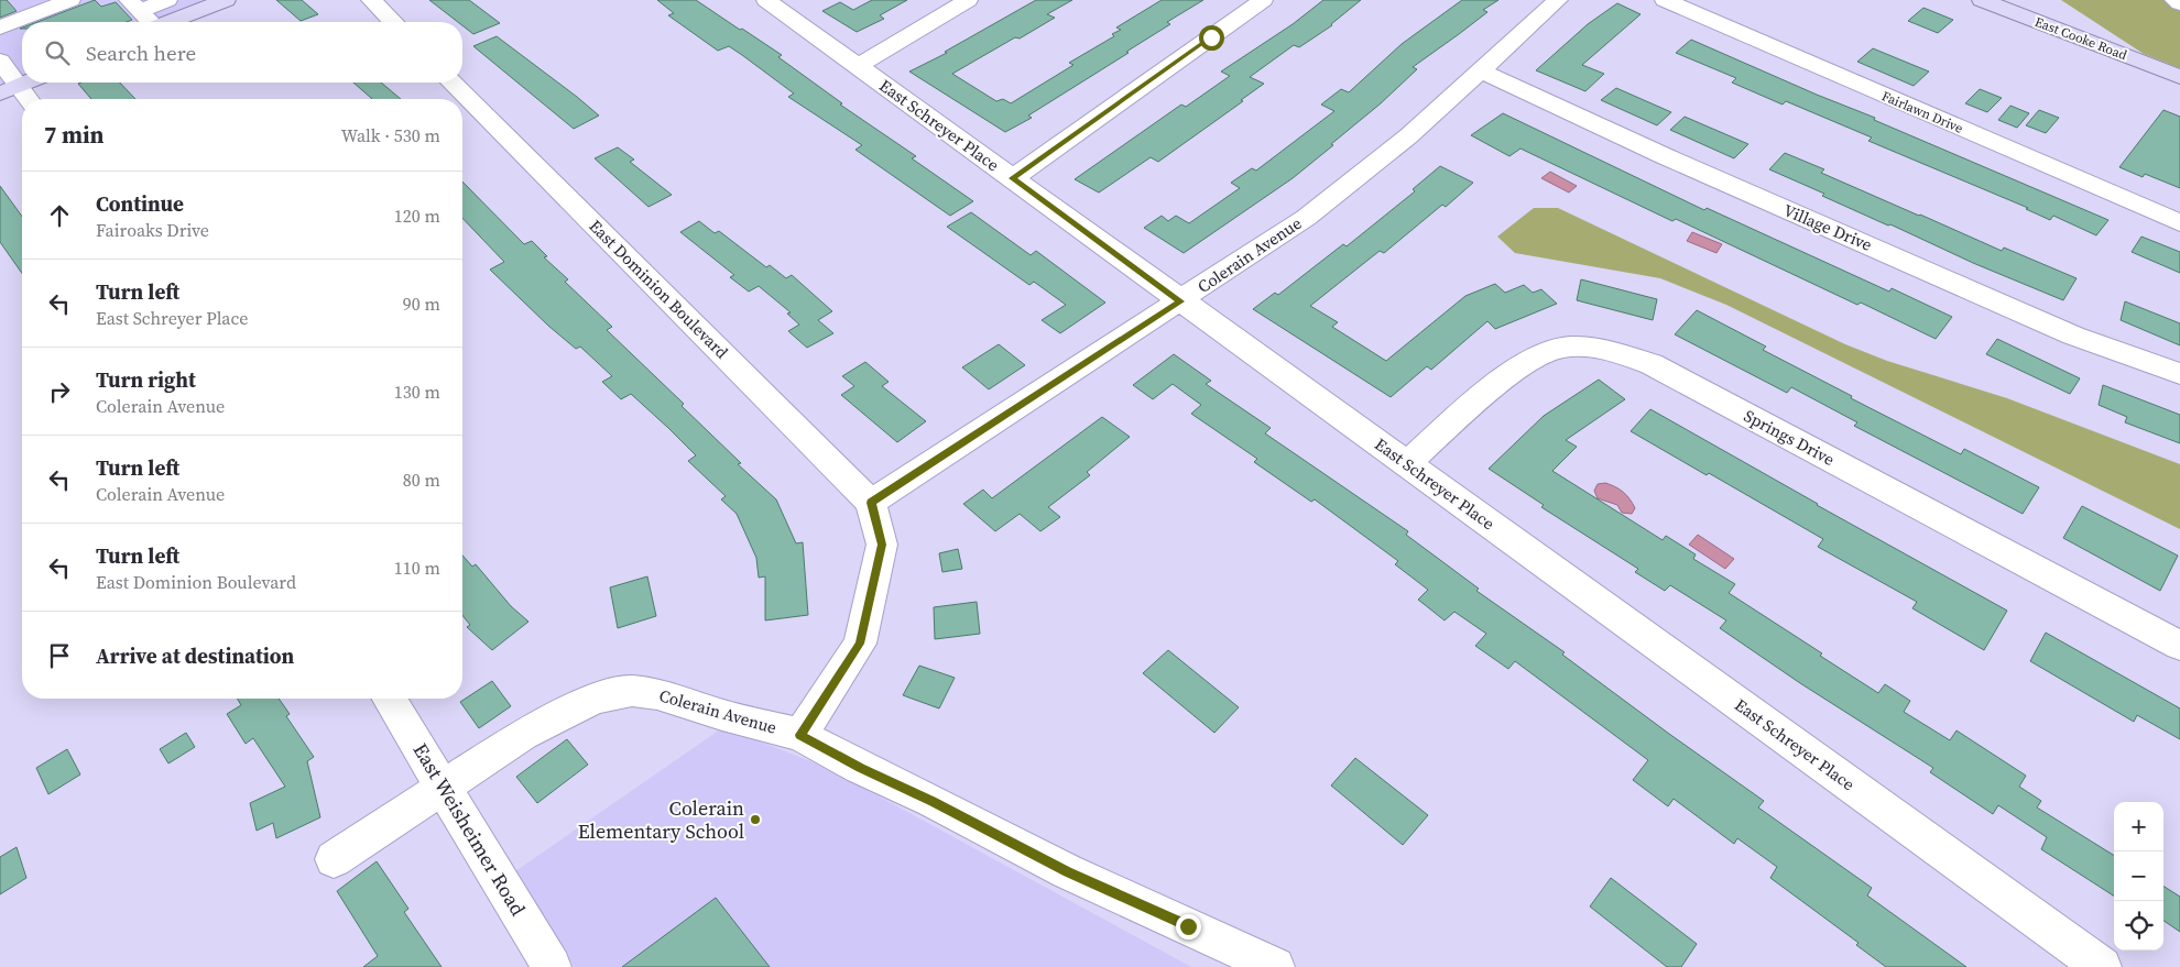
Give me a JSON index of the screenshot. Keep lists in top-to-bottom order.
{
  "streets": {
    "main road": ["East Cooke Road"],
    "street": [
      "Fairlawn Drive",
      "East Schreyer Place",
      "Village Drive",
      "Colerain Avenue",
      "East Dominion Boulevard",
      "Springs Drive",
      "East Weisheimer Road"
    ]
  },
  "crossings": [
    ["East Schreyer Place", "Colerain Avenue"],
    ["East Schreyer Place", "Springs Drive"],
    ["Village Drive", "Colerain Avenue"],
    ["Colerain Avenue", "East Dominion Boulevard"],
    ["Colerain Avenue", "East Weisheimer Road"]
  ],
  "places": ["Colerain Elementary School"],
  "page": {
    "search": "Search here",
    "heading": ["7 min", "Walk · 530 m"],
    "list": [
      ["Continue", "Fairoaks Drive", "120 m"],
      ["Turn left", "East Schreyer Place", "90 m"],
      ["Turn right", "Colerain Avenue", "130 m"],
      ["Turn left", "Colerain Avenue", "80 m"],
      ["Turn left", "East Dominion Boulevard", "110 m"],
      "Arrive at destination"
    ],
    "map_buttons": ["+", "−"]
  }
}
